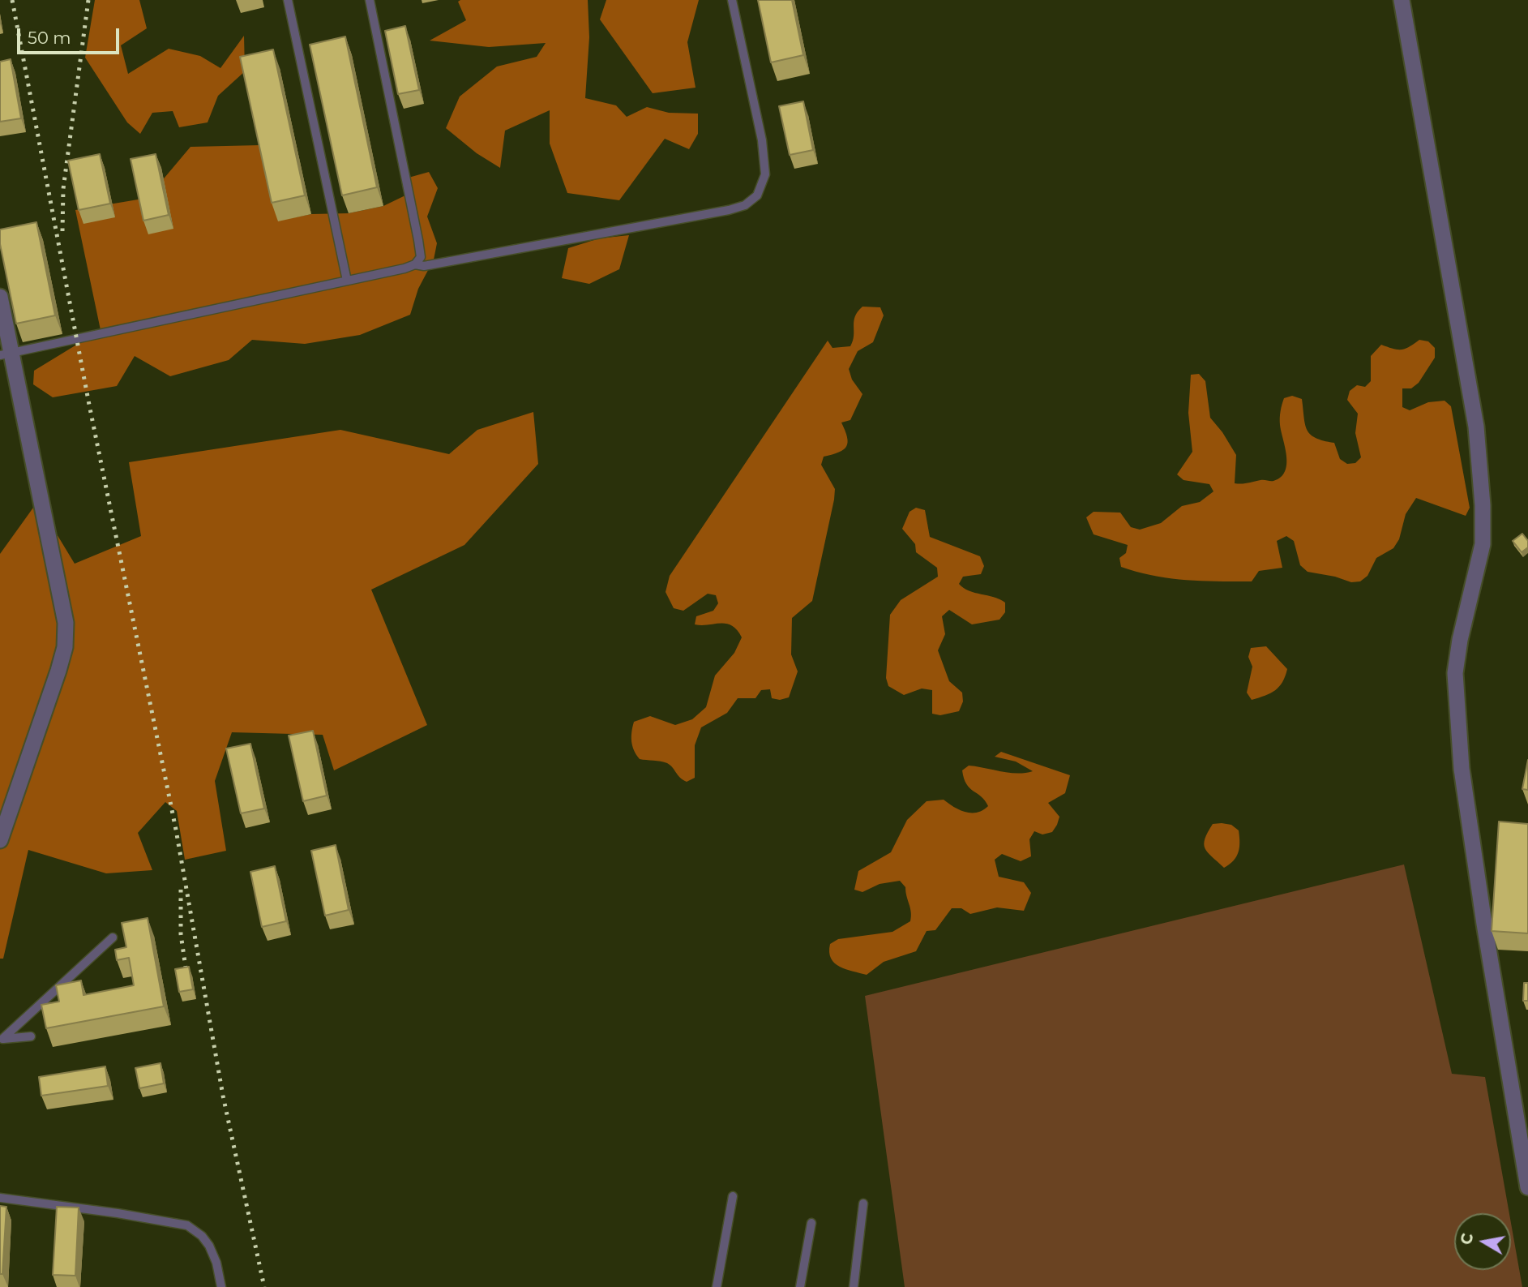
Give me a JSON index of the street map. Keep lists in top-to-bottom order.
{
  "scale_bar": "50 m",
  "north": "left"
}
